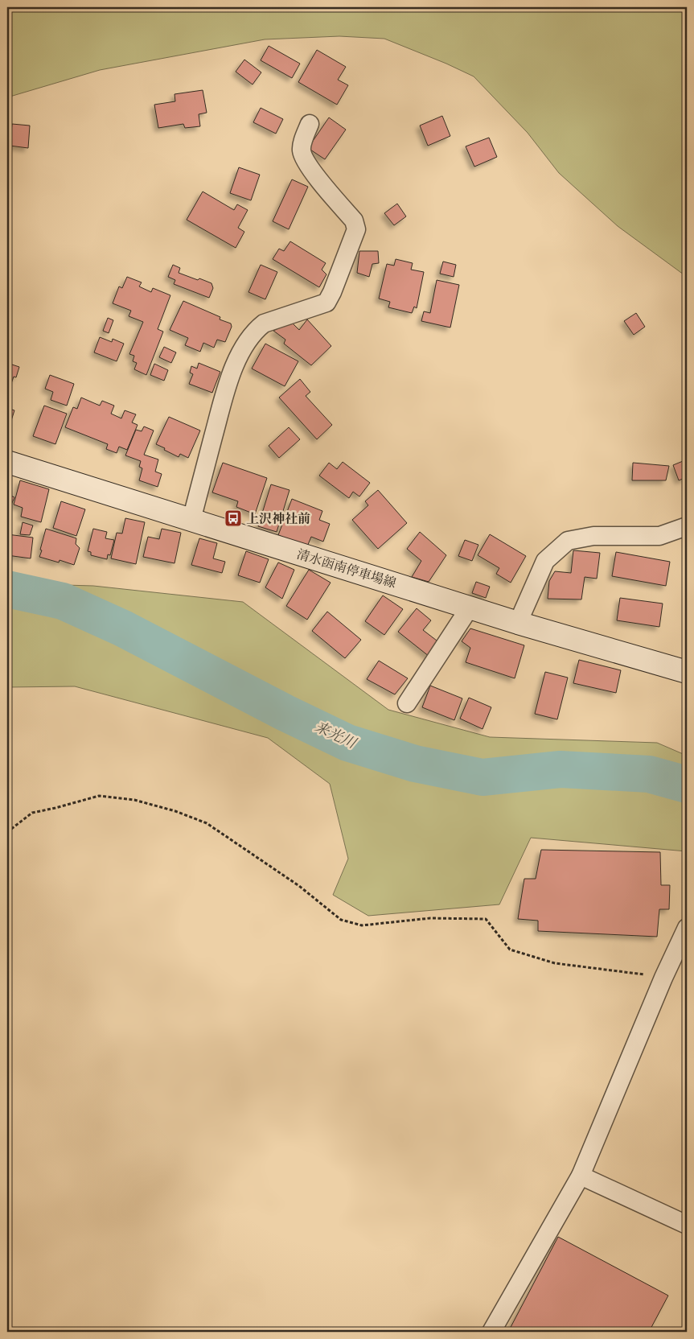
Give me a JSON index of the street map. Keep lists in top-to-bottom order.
{
  "streets": {
    "main road": ["清水函南停車場線"]
  },
  "water": ["来光川"],
  "places": {
    "bus stop": ["上沢神社前"]
  }
}
